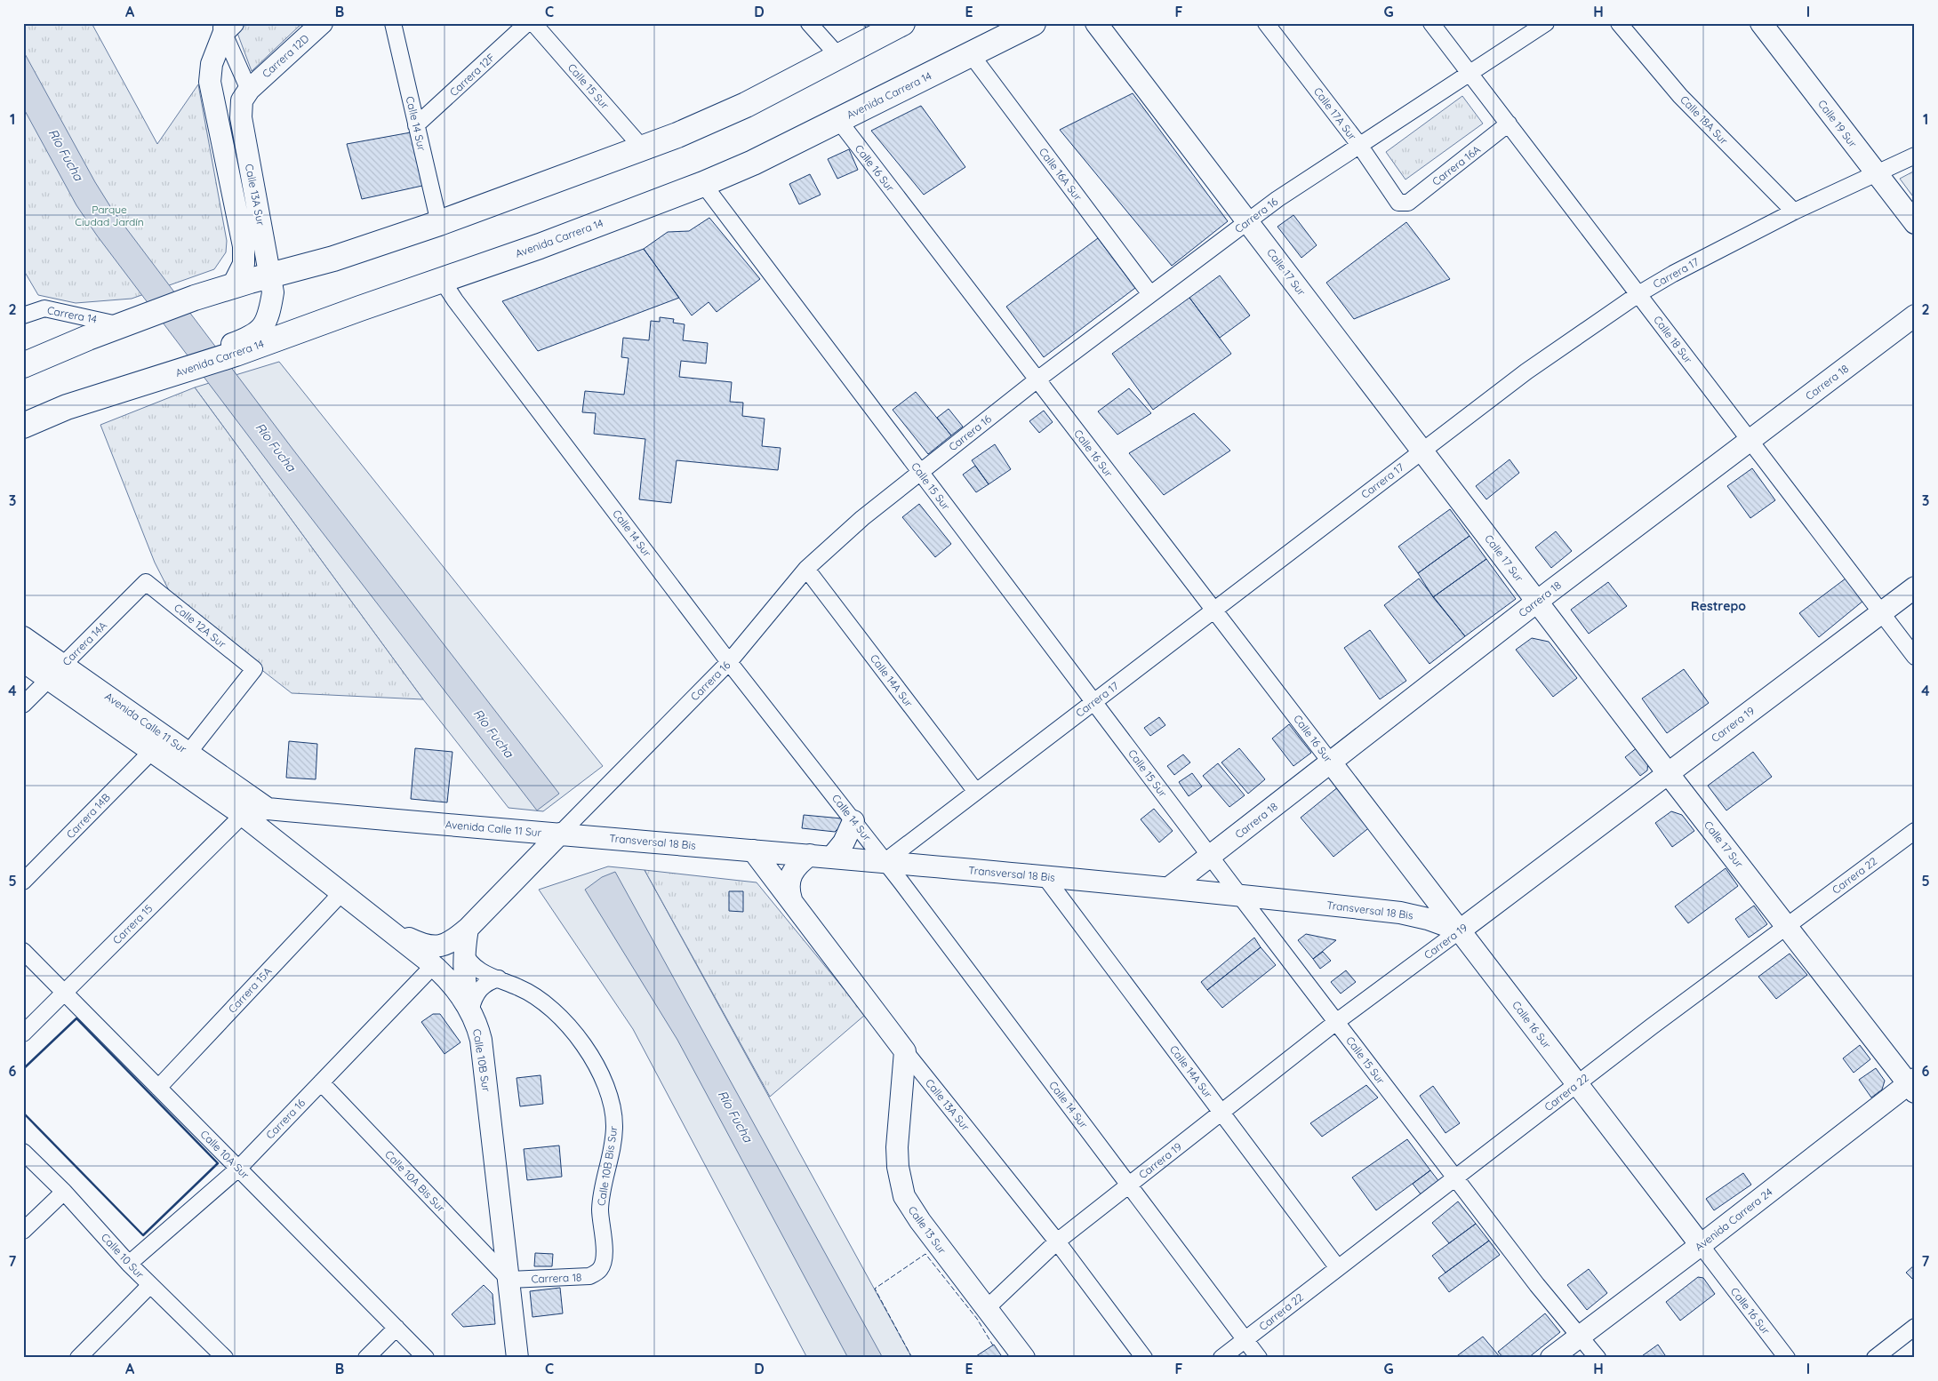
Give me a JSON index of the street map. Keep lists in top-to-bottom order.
{
  "streets": {
    "main road": [
      "Carrera 12D",
      "Avenida Carrera 14",
      "Calle 19 Sur",
      "Calle 16 Sur",
      "Calle 13A Sur",
      "Carrera 16",
      "Calle 17 Sur",
      "Carrera 18",
      "Avenida Calle 11 Sur",
      "Carrera 19",
      "Transversal 18 Bis",
      "Calle 10B Sur",
      "Avenida Carrera 24",
      "Calle 13 Sur"
    ],
    "street": [
      "Carrera 12F",
      "Calle 15 Sur",
      "Calle 17A Sur",
      "Calle 18A Sur",
      "Calle 14 Sur",
      "Carrera 16A",
      "Calle 16A Sur",
      "Carrera 17",
      "Carrera 14",
      "Calle 18 Sur",
      "Calle 12A Sur",
      "Carrera 14A",
      "Calle 14A Sur",
      "Carrera 14B",
      "Carrera 22",
      "Carrera 15",
      "Carrera 15A",
      "Calle 10A Sur",
      "Calle 10B Bis Sur",
      "Calle 10A Bis Sur",
      "Calle 10 Sur"
    ]
  },
  "crossings": [
    ["Carrera 12D", "Calle 13A Sur"],
    ["Carrera 12F", "Calle 14 Sur"],
    ["Calle 15 Sur", "Avenida Carrera 14"],
    ["Calle 15 Sur", "Carrera 16"],
    ["Calle 15 Sur", "Carrera 17"],
    ["Calle 15 Sur", "Carrera 18"],
    ["Calle 15 Sur", "Carrera 19"],
    ["Calle 15 Sur", "Transversal 18 Bis"],
    ["Calle 15 Sur", "Carrera 22"],
    ["Calle 15 Sur", "Avenida Carrera 24"],
    ["Avenida Carrera 14", "Calle 14 Sur"],
    ["Avenida Carrera 14", "Calle 16 Sur"],
    ["Avenida Carrera 14", "Calle 16A Sur"],
    ["Avenida Carrera 14", "Calle 13A Sur"],
    ["Calle 17A Sur", "Carrera 16A"],
    ["Calle 17A Sur", "Carrera 16"],
    ["Calle 18A Sur", "Carrera 17"],
    ["Calle 14 Sur", "Carrera 16"],
    ["Calle 14 Sur", "Carrera 17"],
    ["Calle 14 Sur", "Carrera 19"],
    ["Calle 14 Sur", "Transversal 18 Bis"],
    ["Calle 14 Sur", "Carrera 22"],
    ["Calle 19 Sur", "Carrera 17"],
    ["Carrera 16A", "Calle 18 Sur"],
    ["Calle 16 Sur", "Carrera 16"],
    ["Calle 16 Sur", "Carrera 17"],
    ["Calle 16 Sur", "Carrera 18"],
    ["Calle 16 Sur", "Carrera 19"],
    ["Calle 16 Sur", "Transversal 18 Bis"],
    ["Calle 16 Sur", "Carrera 22"],
    ["Calle 16 Sur", "Avenida Carrera 24"],
    ["Calle 16A Sur", "Carrera 16"],
    ["Calle 13A Sur", "Carrera 19"],
    ["Calle 13A Sur", "Transversal 18 Bis"],
    ["Calle 13A Sur", "Calle 13 Sur"],
    ["Carrera 16", "Calle 17 Sur"],
    ["Carrera 16", "Calle 18 Sur"],
    ["Carrera 16", "Calle 14A Sur"],
    ["Carrera 16", "Avenida Calle 11 Sur"],
    ["Carrera 16", "Transversal 18 Bis"],
    ["Carrera 16", "Calle 10B Sur"],
    ["Carrera 16", "Calle 10A Sur"],
    ["Carrera 16", "Calle 10A Bis Sur"],
    ["Carrera 16", "Calle 10 Sur"],
    ["Calle 17 Sur", "Carrera 17"],
    ["Calle 17 Sur", "Carrera 18"],
    ["Calle 17 Sur", "Carrera 19"],
    ["Calle 17 Sur", "Carrera 22"],
    ["Calle 17 Sur", "Avenida Carrera 24"],
    ["Carrera 17", "Calle 18 Sur"],
    ["Carrera 17", "Calle 14A Sur"],
    ["Carrera 17", "Transversal 18 Bis"],
    ["Calle 18 Sur", "Carrera 18"],
    ["Calle 18 Sur", "Carrera 19"],
    ["Carrera 18", "Transversal 18 Bis"],
    ["Carrera 18", "Calle 10B Sur"],
    ["Carrera 18", "Calle 10B Bis Sur"],
    ["Carrera 18", "Calle 10A Bis Sur"],
    ["Calle 12A Sur", "Carrera 14A"],
    ["Calle 12A Sur", "Avenida Calle 11 Sur"],
    ["Carrera 14A", "Avenida Calle 11 Sur"],
    ["Calle 14A Sur", "Carrera 19"],
    ["Calle 14A Sur", "Transversal 18 Bis"],
    ["Calle 14A Sur", "Carrera 22"],
    ["Avenida Calle 11 Sur", "Carrera 14B"],
    ["Avenida Calle 11 Sur", "Transversal 18 Bis"],
    ["Avenida Calle 11 Sur", "Carrera 15"],
    ["Avenida Calle 11 Sur", "Calle 10B Sur"],
    ["Carrera 19", "Transversal 18 Bis"],
    ["Carrera 19", "Calle 13 Sur"],
    ["Carrera 15", "Calle 10B Sur"],
    ["Carrera 15", "Calle 10A Sur"],
    ["Carrera 15A", "Calle 10B Sur"],
    ["Carrera 15A", "Calle 10A Sur"],
    ["Calle 10B Sur", "Calle 10A Bis Sur"]
  ],
  "districts": ["Restrepo"],
  "water": ["Río Fucha"],
  "parks": ["Parque Ciudad Jardín"],
  "grid": {
    "columns": [
      "A",
      "B",
      "C",
      "D",
      "E",
      "F",
      "G",
      "H",
      "I"
    ],
    "rows": [
      "1",
      "2",
      "3",
      "4",
      "5",
      "6",
      "7"
    ]
  }
}
